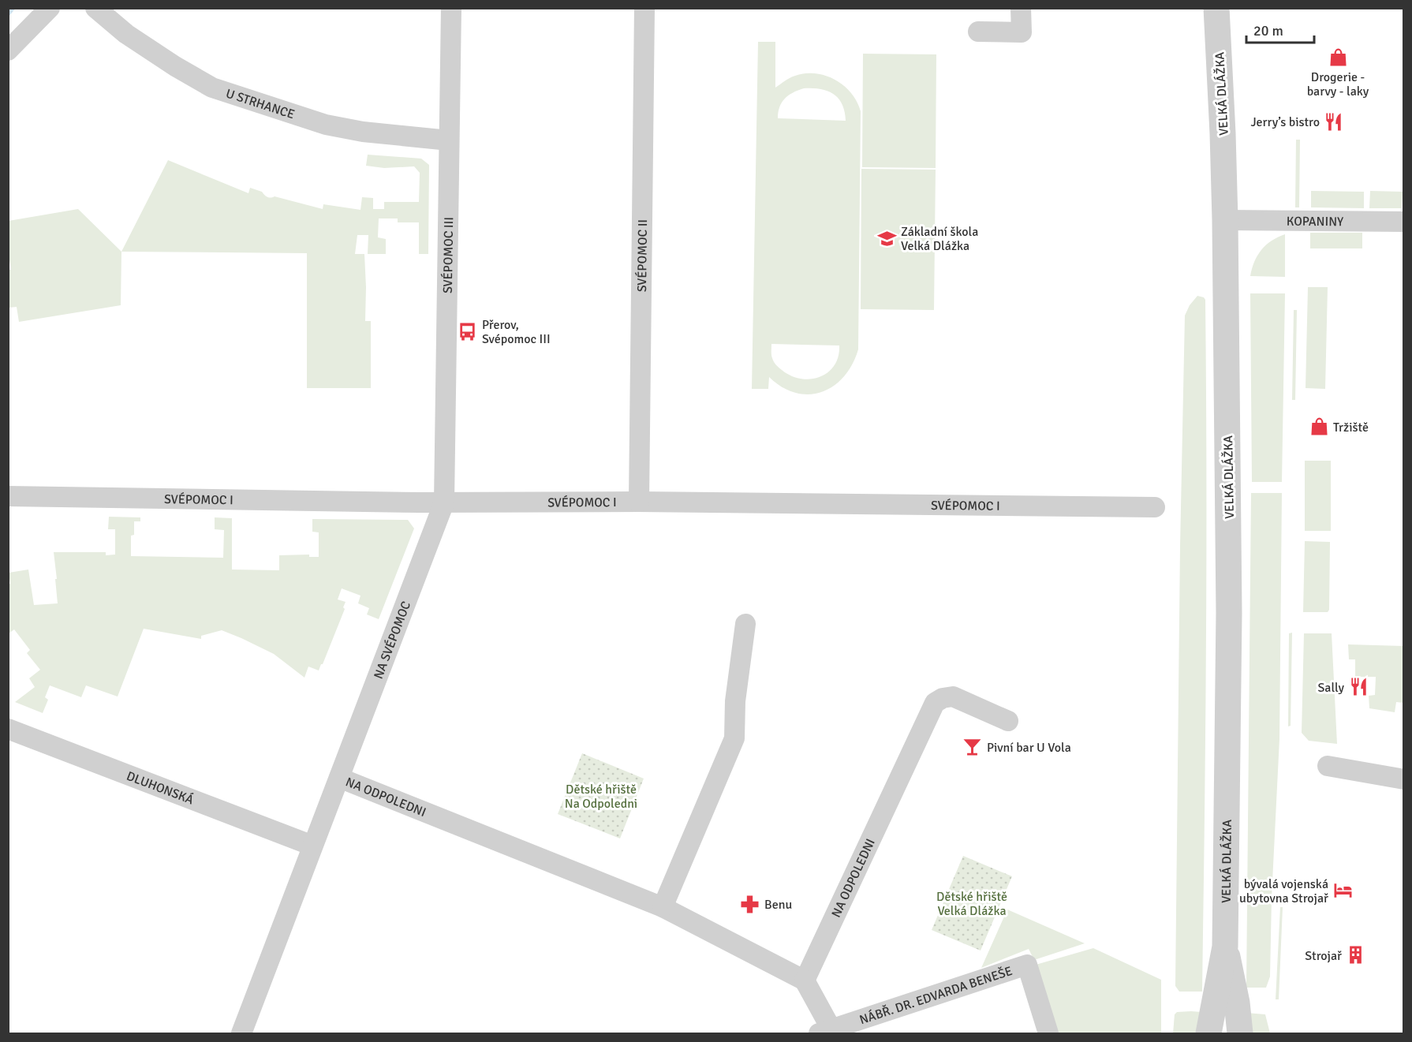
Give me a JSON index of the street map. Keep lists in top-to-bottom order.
{
  "streets": {
    "street": [
      "VELKÁ DLÁŽKA",
      "U STRHANCE",
      "KOPANINY",
      "SVÉPOMOC II",
      "SVÉPOMOC III",
      "SVÉPOMOC I",
      "NA SVÉPOMOC",
      "DLUHONSKÁ",
      "NA ODPOLEDNI",
      "NÁBŘ. DR. EDVARDA BENEŠE"
    ]
  },
  "crossings": [
    ["VELKÁ DLÁŽKA", "KOPANINY"],
    ["U STRHANCE", "SVÉPOMOC III"],
    ["SVÉPOMOC II", "SVÉPOMOC I"],
    ["SVÉPOMOC III", "SVÉPOMOC I"],
    ["SVÉPOMOC III", "NA SVÉPOMOC"],
    ["SVÉPOMOC I", "NA SVÉPOMOC"],
    ["NA SVÉPOMOC", "NA ODPOLEDNI"],
    ["DLUHONSKÁ", "NA ODPOLEDNI"]
  ],
  "parks": ["Dětské hřiště Na Odpoledni", "Dětské hřiště Velká Dlážka"],
  "places": {
    "shop": ["Drogerie - barvy - laky", "Tržiště"],
    "restaurant": ["Jerry’s bistro", "Sally"],
    "school or university": ["Základní škola Velká Dlážka"],
    "bus stop": ["Přerov, Svépomoc III"],
    "bar": ["Pivní bar U Vola"],
    "hotel": ["bývalá vojenská ubytovna Strojař"],
    "pharmacy": ["Benu"],
    "building": ["Strojař"]
  },
  "scale_bar": "20 m"
}
